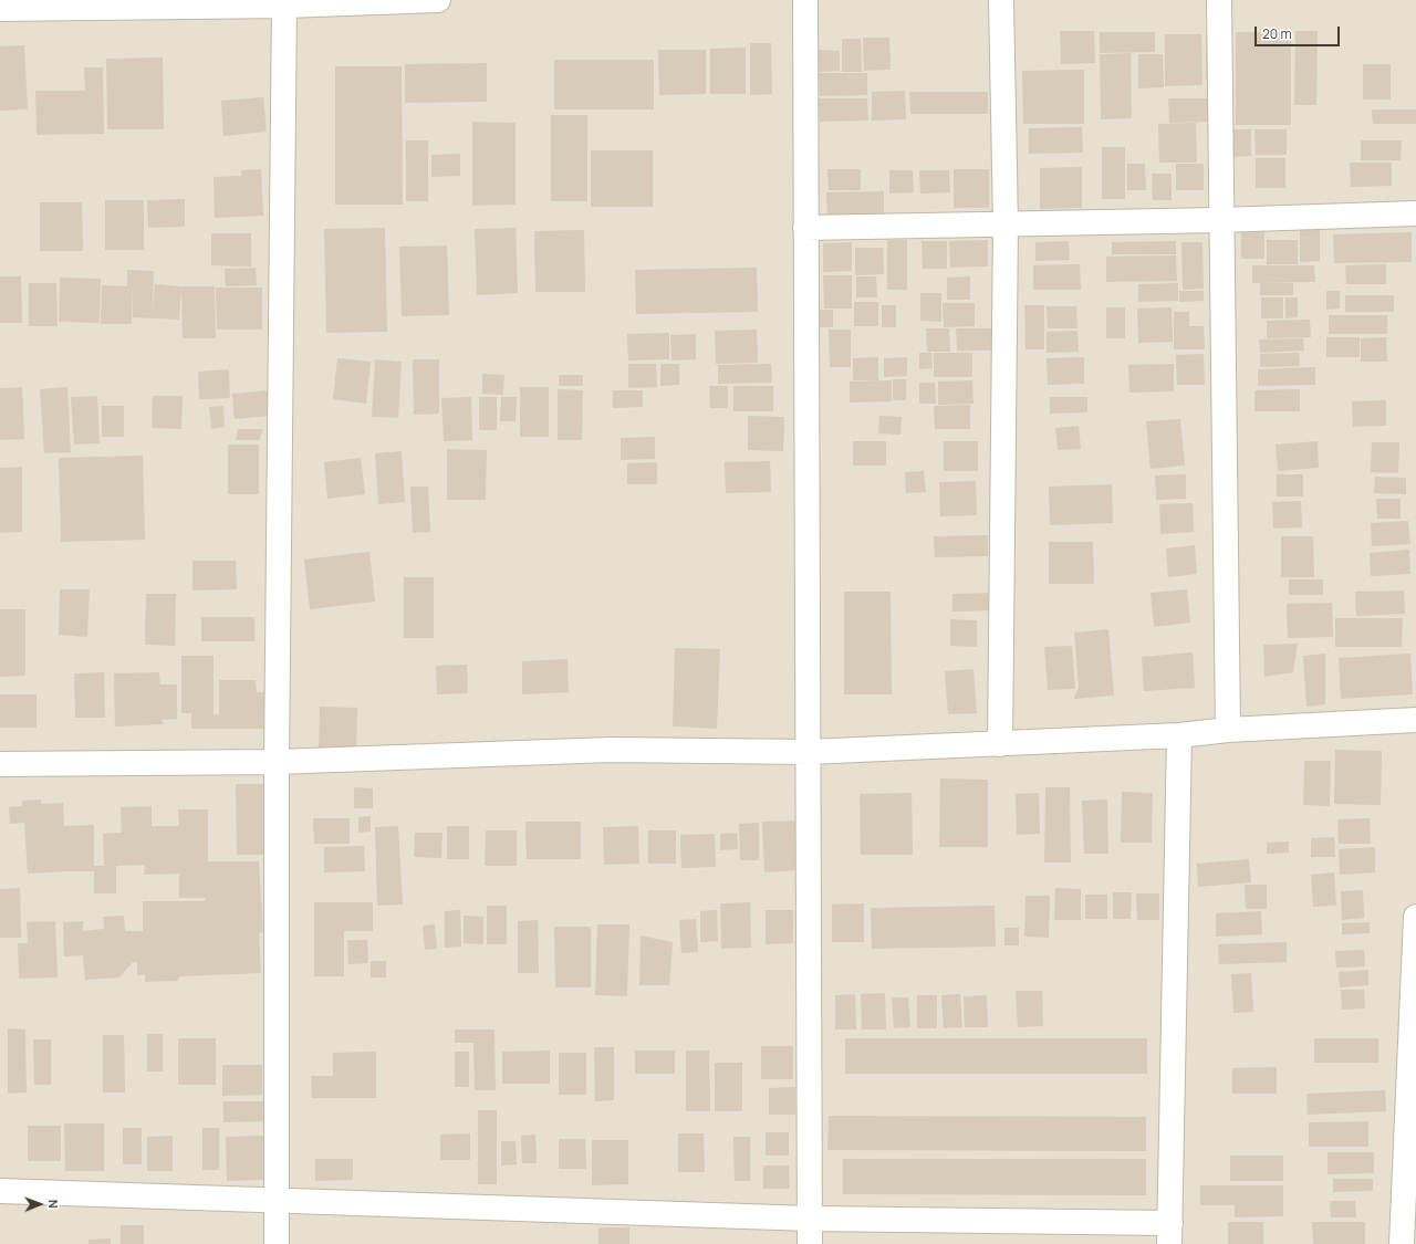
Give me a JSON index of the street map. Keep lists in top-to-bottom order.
{
  "scale_bar": "20 m",
  "north": "right"
}
